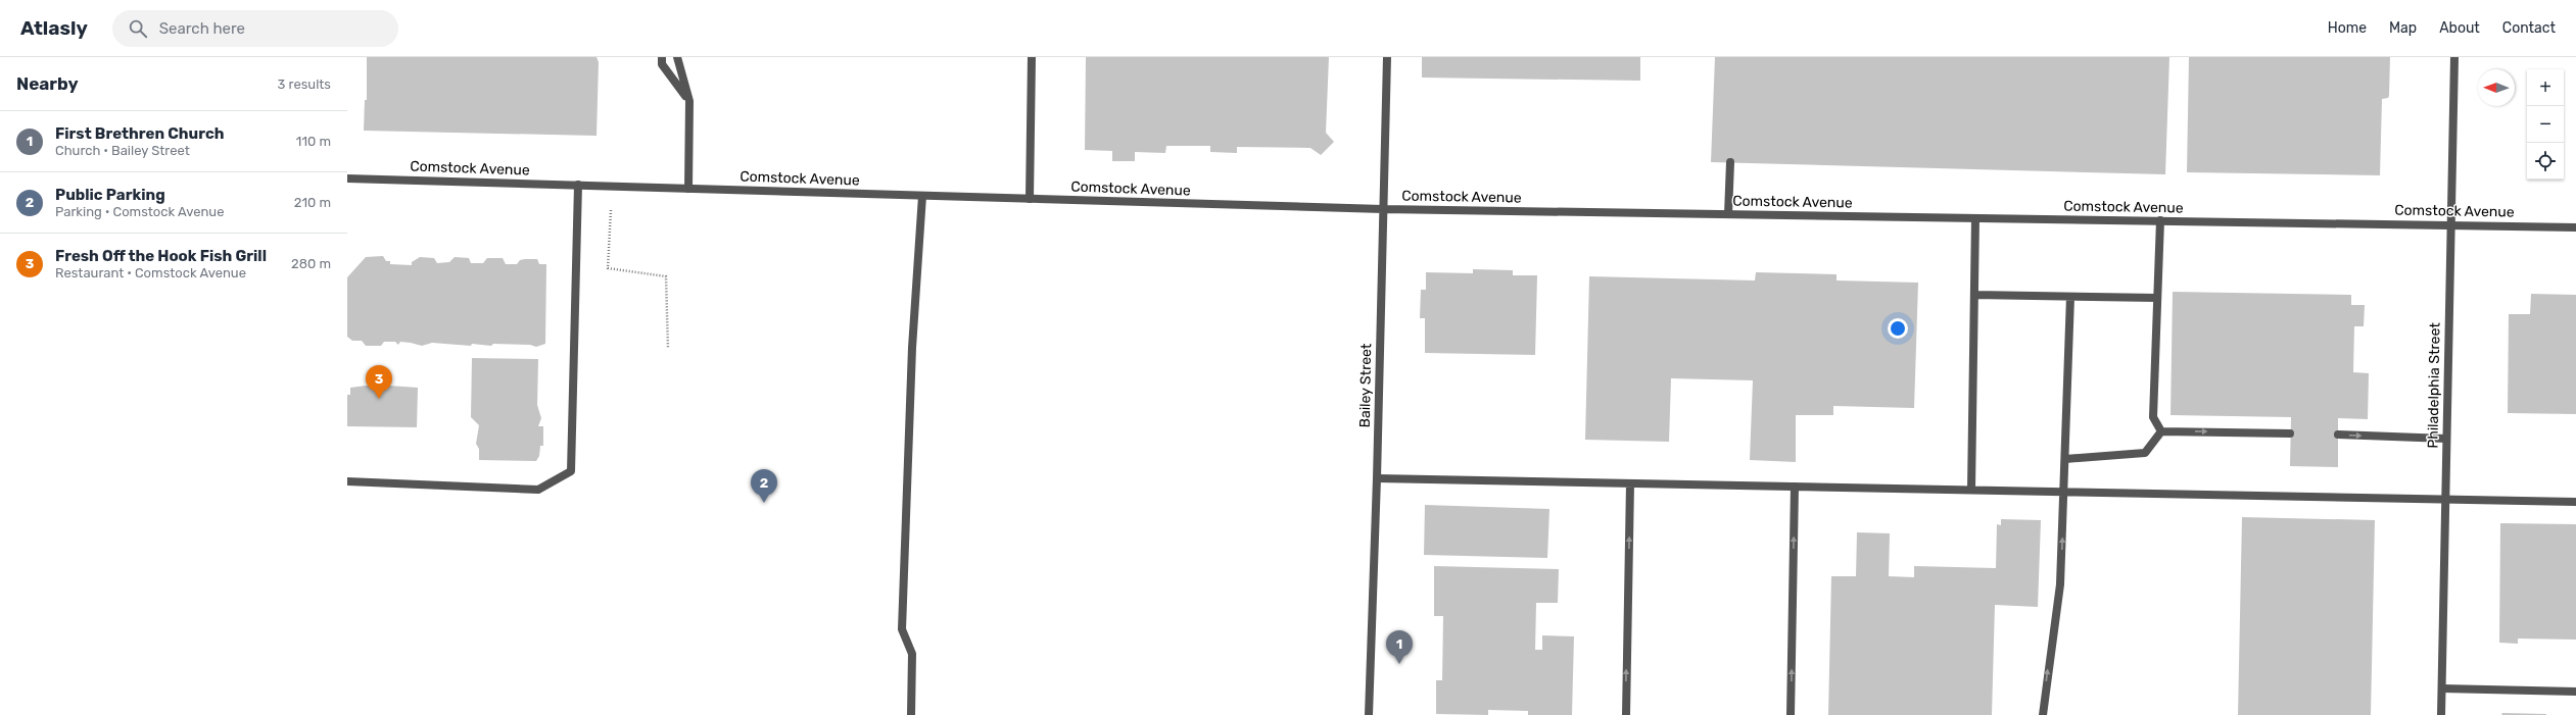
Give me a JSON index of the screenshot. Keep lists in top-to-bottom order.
{
  "streets": {
    "street": ["Comstock Avenue", "Bailey Street", "Philadelphia Street"]
  },
  "crossings": [
    ["Comstock Avenue", "Bailey Street"],
    ["Comstock Avenue", "Philadelphia Street"]
  ],
  "north": "left",
  "page": {
    "header": "Atlasly",
    "search": "Search here",
    "nav": [
      "Home",
      "Map",
      "About",
      "Contact"
    ],
    "heading": ["Nearby", "3 results"],
    "map_buttons": ["+", "−"],
    "list": [
      {
        "mark": "1",
        "name": "First Brethren Church",
        "note": "Church · Bailey Street",
        "value": "110 m"
      },
      {
        "mark": "2",
        "name": "Public Parking",
        "note": "Parking · Comstock Avenue",
        "value": "210 m"
      },
      {
        "mark": "3",
        "name": "Fresh Off the Hook Fish Grill",
        "note": "Restaurant · Comstock Avenue",
        "value": "280 m"
      }
    ],
    "pins": ["3", "2", "1"]
  }
}
